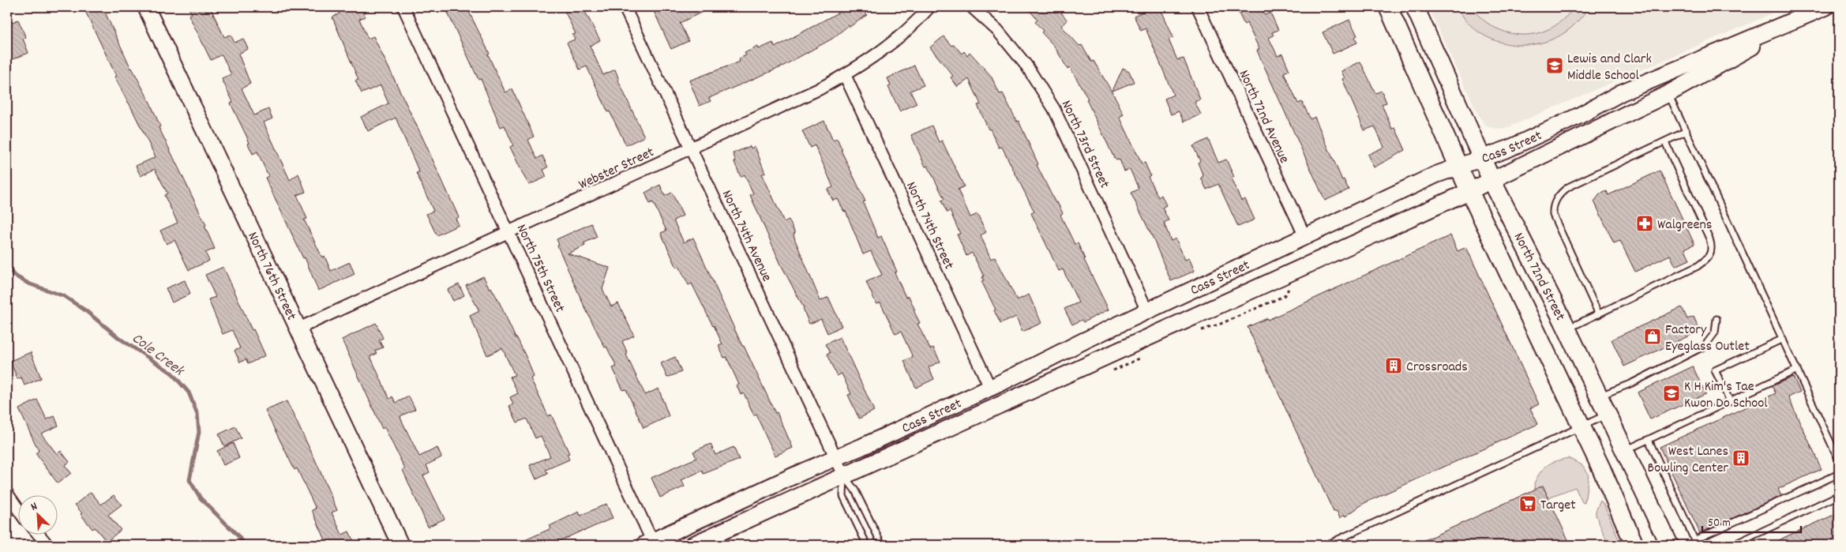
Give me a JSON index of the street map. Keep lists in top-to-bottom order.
{
  "streets": {
    "main road": ["Cass Street", "North 76th Street", "North 72nd Street"],
    "street": [
      "North 72nd Avenue",
      "North 73rd Street",
      "Webster Street",
      "North 74th Street",
      "North 74th Avenue",
      "North 75th Street"
    ]
  },
  "crossings": [
    ["North 72nd Avenue", "Cass Street"],
    ["North 73rd Street", "Cass Street"],
    ["Cass Street", "North 74th Street"],
    ["Cass Street", "North 74th Avenue"],
    ["Cass Street", "North 75th Street"],
    ["Cass Street", "North 72nd Street"],
    ["Webster Street", "North 74th Street"],
    ["Webster Street", "North 74th Avenue"],
    ["Webster Street", "North 75th Street"],
    ["Webster Street", "North 76th Street"]
  ],
  "water": ["Cole Creek"],
  "places": {
    "school or university": ["Lewis and Clark Middle School", "K H Kim's Tae Kwon Do School"],
    "pharmacy": ["Walgreens"],
    "shop": ["Factory Eyeglass Outlet"],
    "building": ["Crossroads", "West Lanes Bowling Center"],
    "supermarket": ["Target"]
  },
  "scale_bar": "50 m",
  "north": "top left"
}
